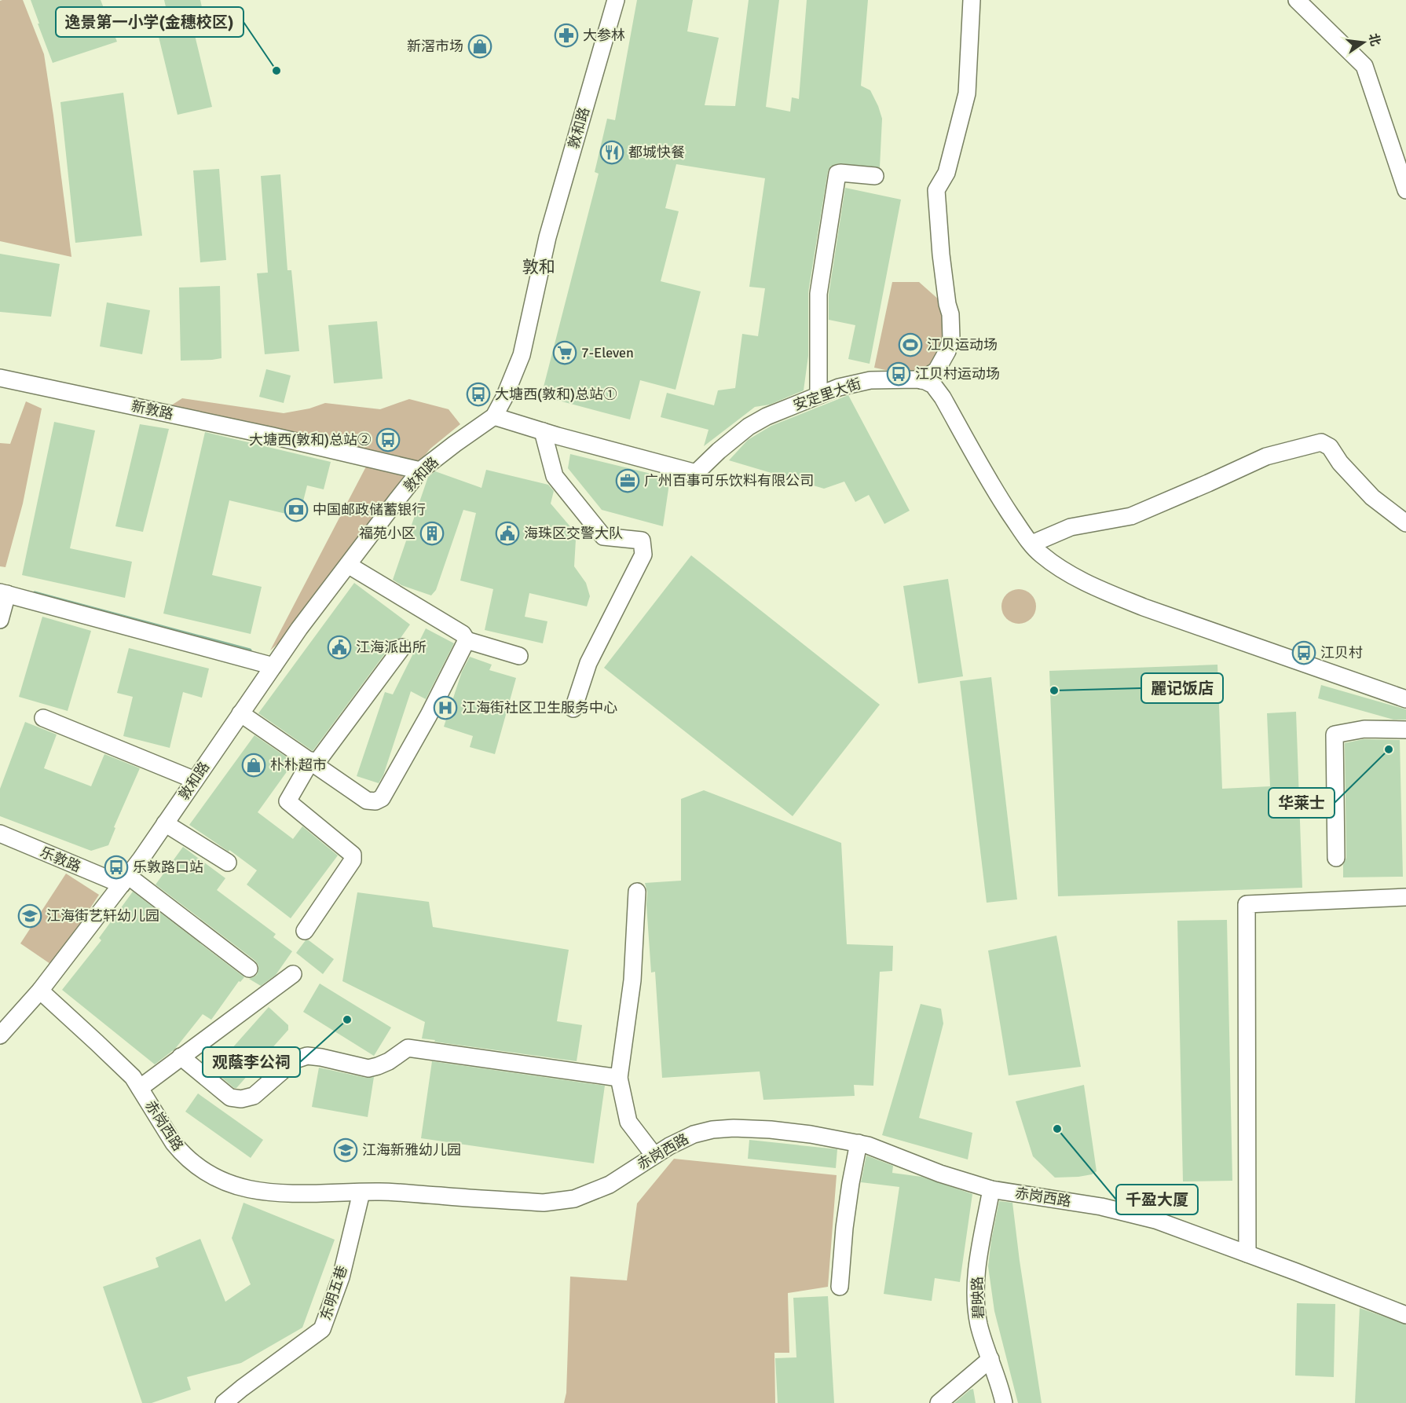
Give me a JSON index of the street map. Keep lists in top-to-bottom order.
{
  "streets": {
    "street": [
      "敦和路",
      "安定里大街",
      "新敦路",
      "乐敦路",
      "赤岗西路",
      "东明五巷",
      "碧映路"
    ]
  },
  "crossings": [
    ["敦和路", "新敦路"],
    ["敦和路", "乐敦路"],
    ["敦和路", "赤岗西路"],
    ["赤岗西路", "东明五巷"],
    ["赤岗西路", "碧映路"]
  ],
  "districts": ["敦和"],
  "places": {
    "pharmacy": ["大参林"],
    "shop": ["新滘市场", "朴朴超市"],
    "other": [
      "逸景第一小学(金穗校区)",
      "麗记饭店",
      "华莱士",
      "观蔭李公祠",
      "千盈大厦"
    ],
    "restaurant": ["都城快餐"],
    "sports": ["江贝运动场"],
    "supermarket": ["7-Eleven"],
    "bus stop": [
      "江贝村运动场",
      "大塘西(敦和)总站①",
      "大塘西(敦和)总站②",
      "江贝村",
      "乐敦路口站"
    ],
    "office": ["广州百事可乐饮料有限公司"],
    "bank": ["中国邮政储蓄银行"],
    "building": ["福苑小区"],
    "public building": ["海珠区交警大队", "江海派出所"],
    "hospital": ["江海街社区卫生服务中心"],
    "school or university": ["江海街艺轩幼儿园", "江海新雅幼儿园"]
  },
  "north": "right"
}
